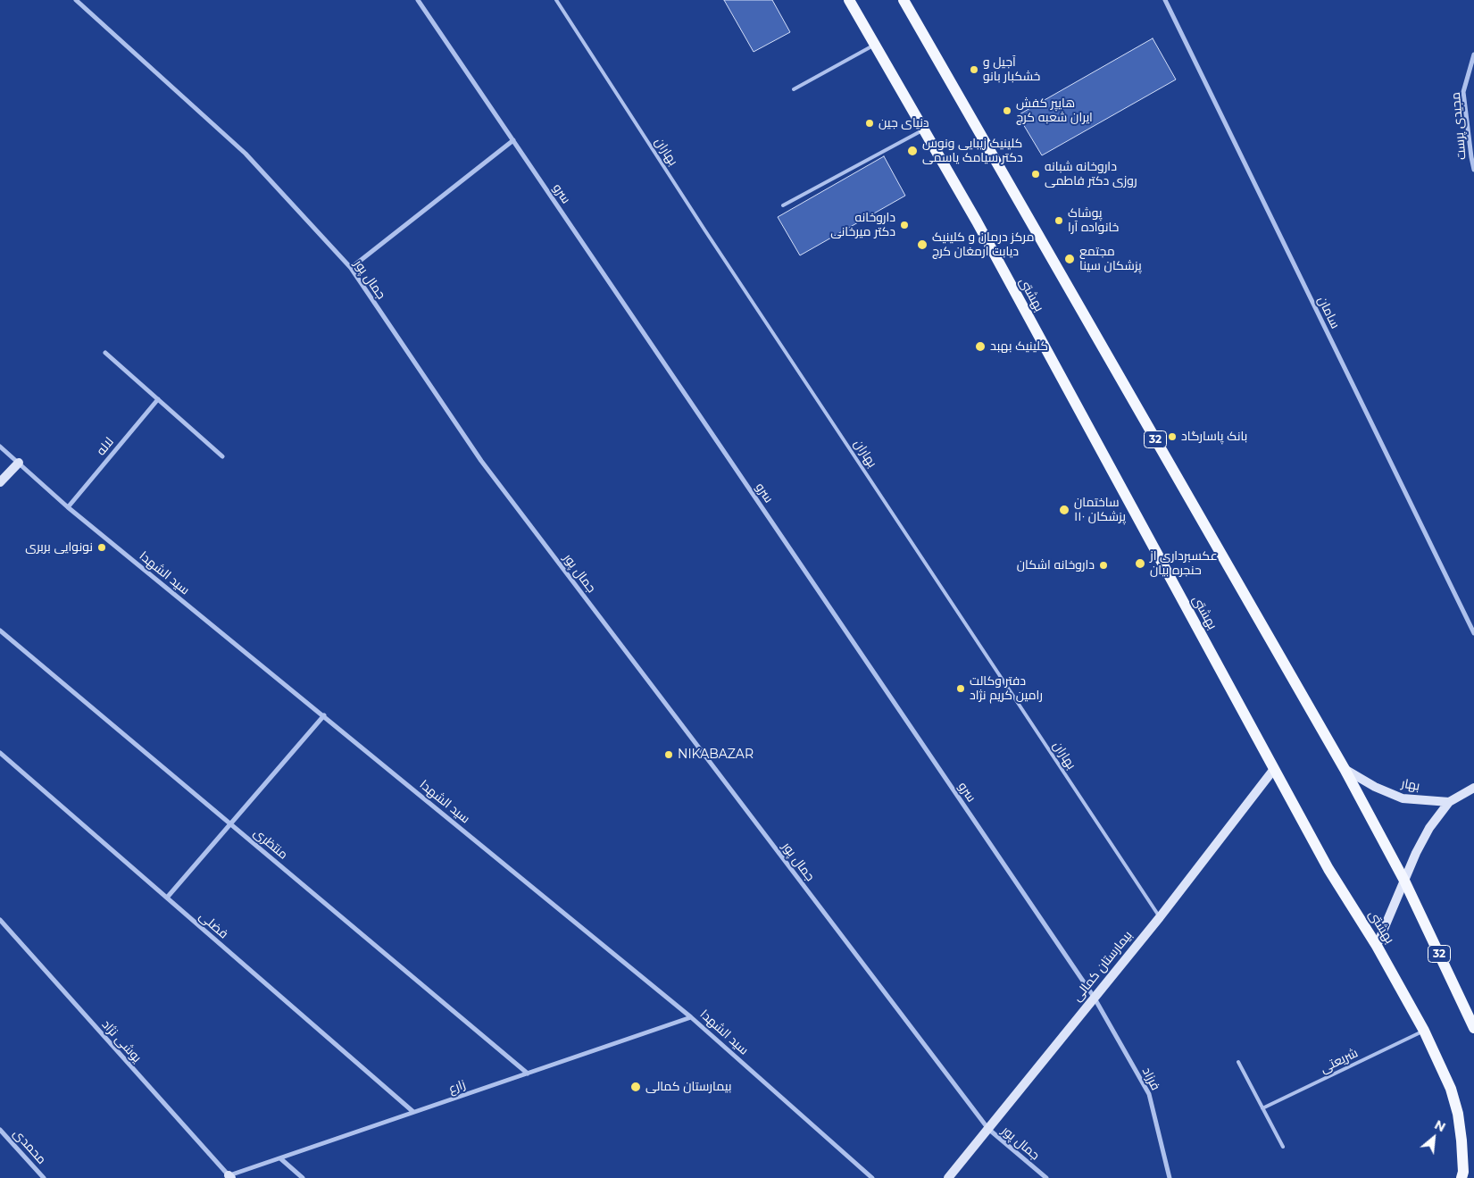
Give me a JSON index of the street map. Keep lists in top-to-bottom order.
{
  "streets": {
    "main road": ["بهشتى", "32"],
    "street": [
      "مجیدی پرست",
      "سرو",
      "جمال پور",
      "سامان",
      "لاله",
      "سید الشهدا",
      "بهار",
      "منتظری",
      "فضلی",
      "بیمارستان کمالی",
      "یوشی نژاد",
      "فرزاد",
      "زارع",
      "محمدی"
    ],
    "lane": ["بهاران", "شریعتی"]
  },
  "crossings": [
    ["بهاران", "بیمارستان کمالی"],
    ["سرو", "بیمارستان کمالی"],
    ["سرو", "فرزاد"],
    ["جمال پور", "بیمارستان کمالی"],
    ["بهشتى", "بیمارستان کمالی"],
    ["بهشتى", "شریعتی"],
    ["32", "بهار"],
    ["لاله", "سید الشهدا"],
    ["سید الشهدا", "زارع"],
    ["منتظری", "زارع"],
    ["فضلی", "زارع"],
    ["بیمارستان کمالی", "فرزاد"],
    ["یوشی نژاد", "زارع"]
  ],
  "places": [
    "آجیل و خشکبار بانو",
    "هایپر کفش ایران شعبه کرج",
    "دنیای جین",
    "کلینیک زیبایی ونوس دکتر سیامک یاسمی",
    "داروخانه شبانه روزی دکتر فاطمی",
    "پوشاک خانواده آرا",
    "داروخانه دکتر میرخانی",
    "مرکز درمان و کلینیک دیابت ارمغان کرج",
    "مجتمع پزشکان سینا",
    "کلینیک بهبد",
    "بانک پاسارگاد",
    "ساختمان پزشکان ۱۱۰",
    "نونوایی بربری",
    "عکسبرداری از حنجره بیان",
    "داروخانه اشکان",
    "دفتر وکالت رامین کریم نژاد",
    "NIKABAZAR",
    "بیمارستان کمالی"
  ],
  "north": "top right"
}
